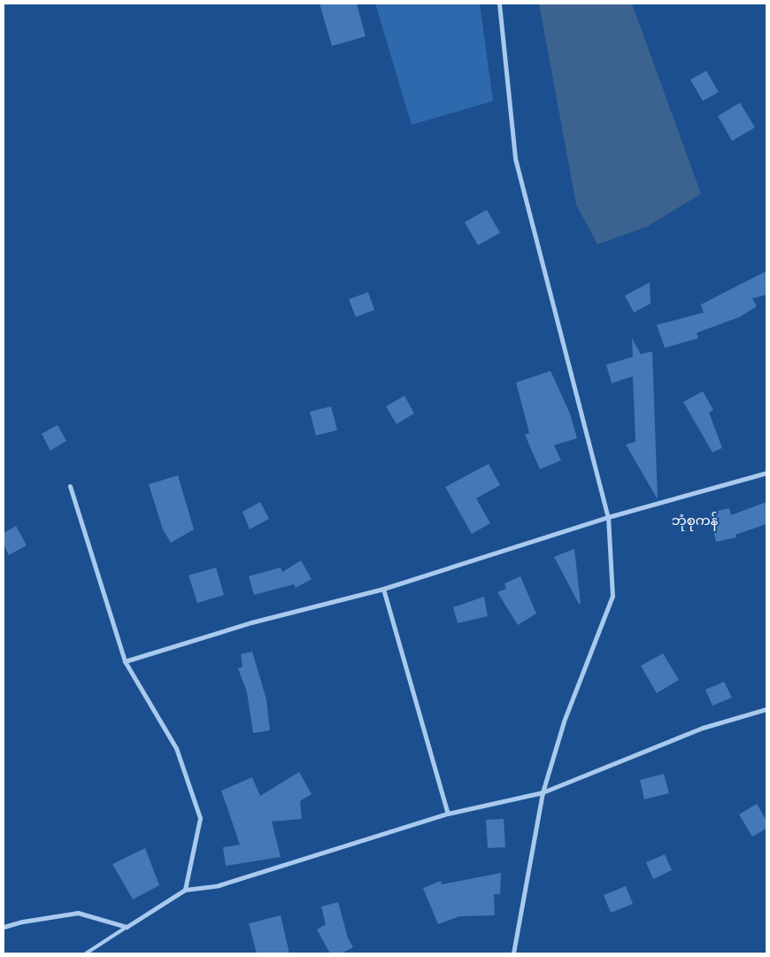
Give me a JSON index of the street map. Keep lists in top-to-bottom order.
{
  "districts": ["ဘုံစုကန်"]
}
